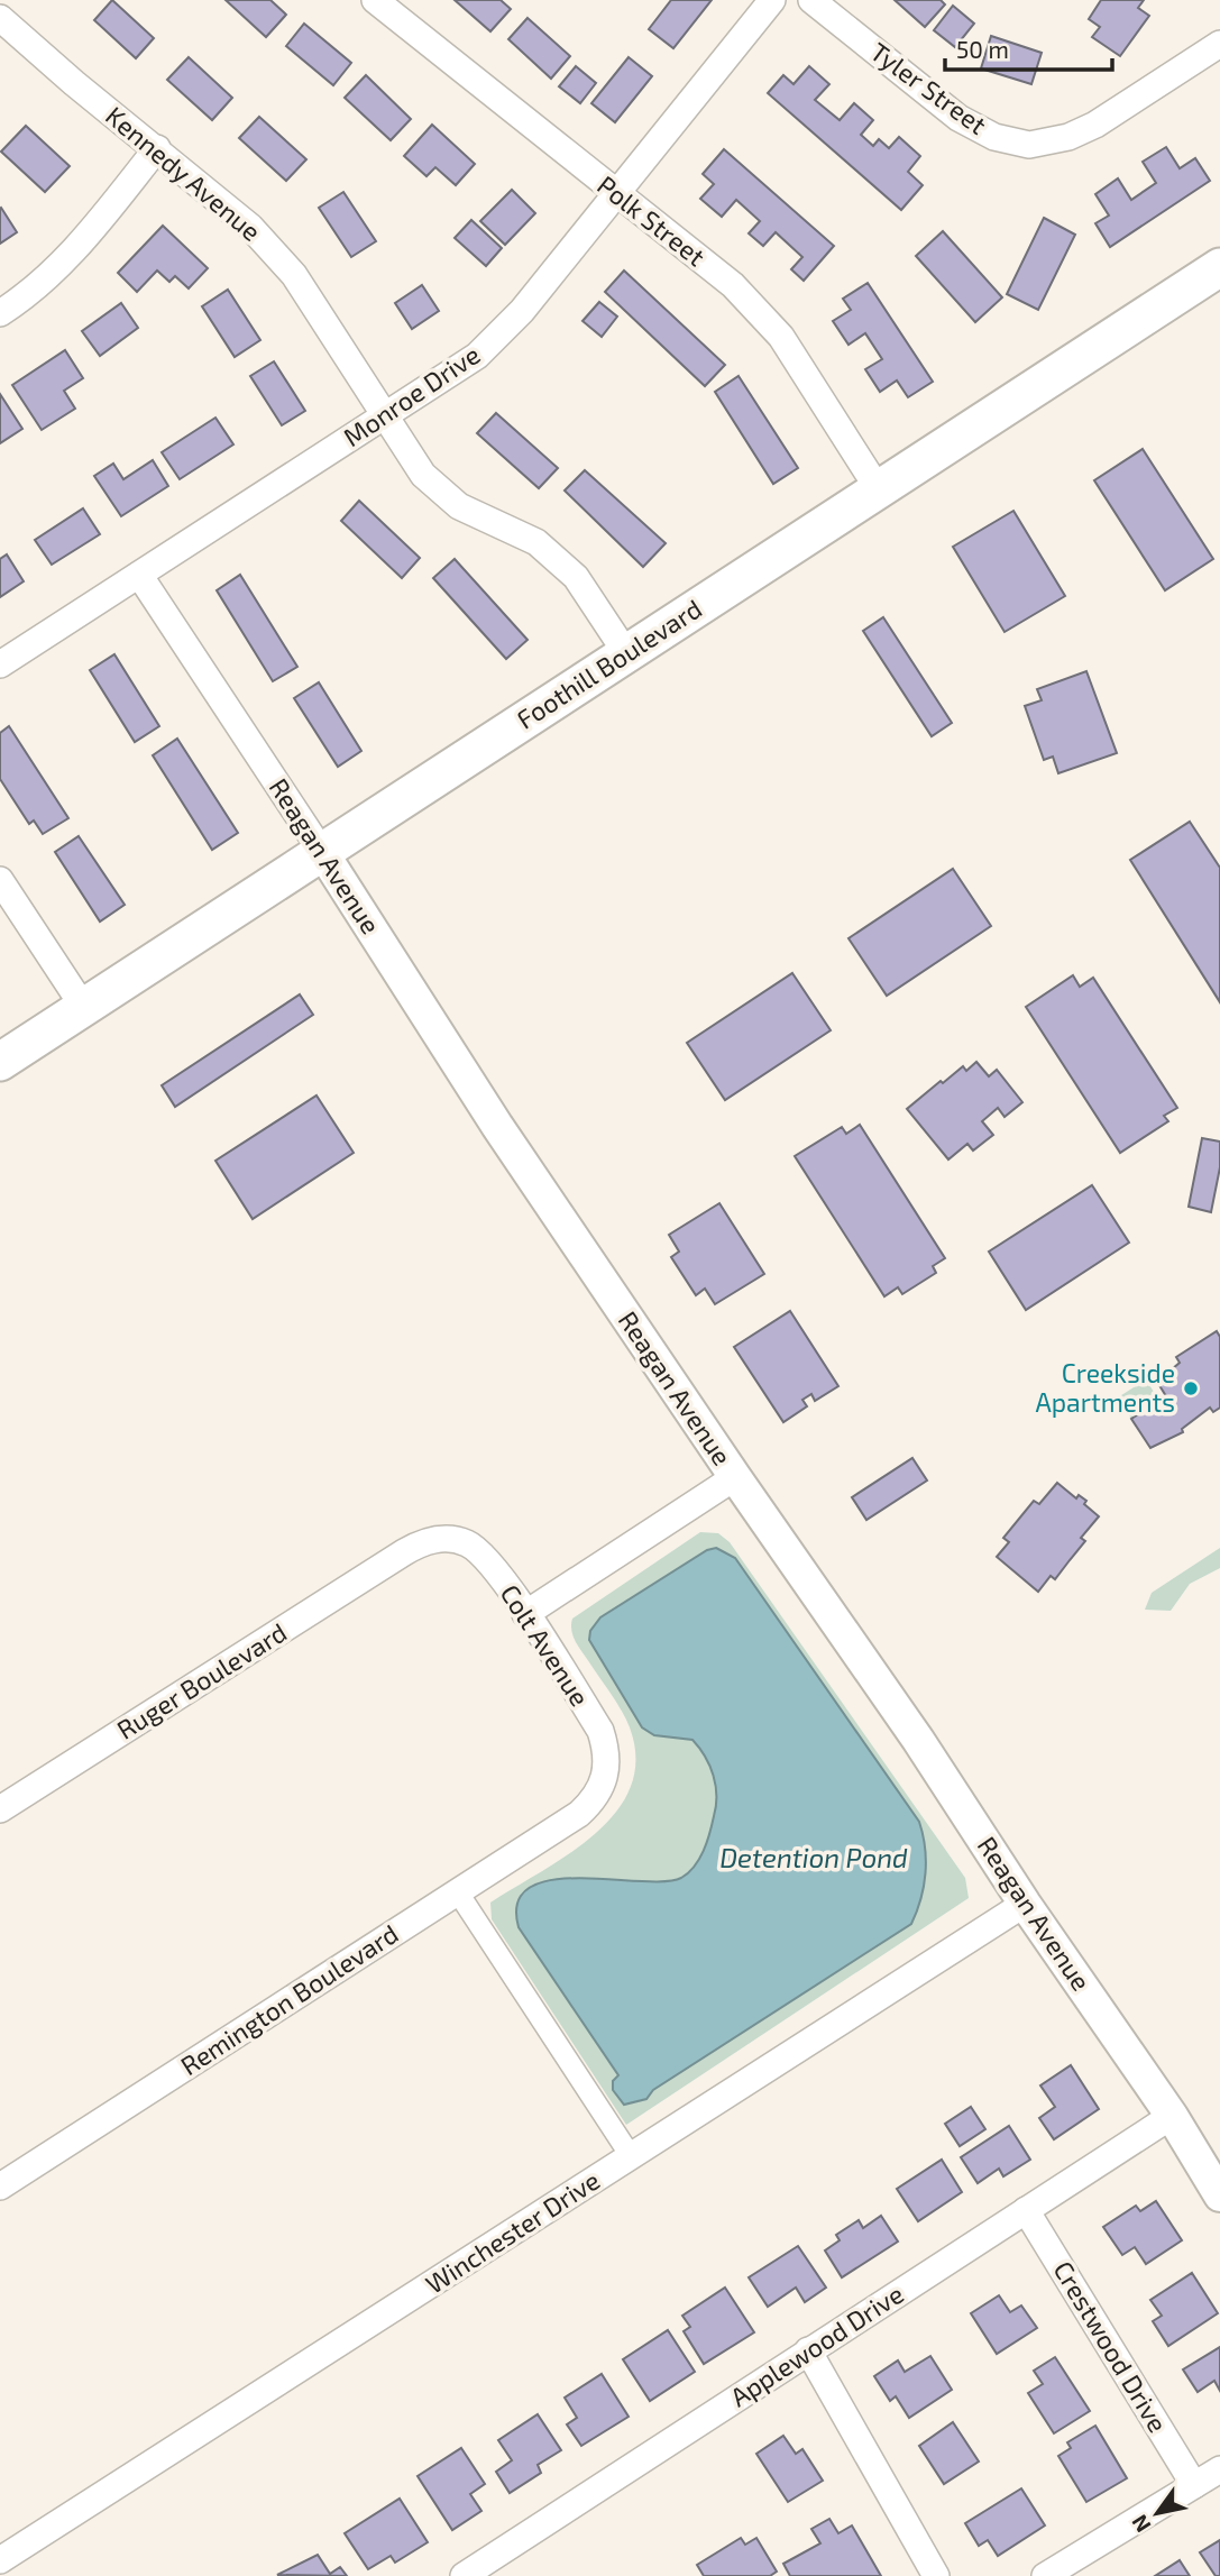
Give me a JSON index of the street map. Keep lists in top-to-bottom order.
{
  "streets": {
    "main road": ["Foothill Boulevard"],
    "street": [
      "Tyler Street",
      "Kennedy Avenue",
      "Polk Street",
      "Monroe Drive",
      "Reagan Avenue",
      "Colt Avenue",
      "Ruger Boulevard",
      "Remington Boulevard",
      "Winchester Drive",
      "Applewood Drive",
      "Crestwood Drive"
    ]
  },
  "crossings": [
    ["Kennedy Avenue", "Monroe Drive"],
    ["Kennedy Avenue", "Foothill Boulevard"],
    ["Polk Street", "Monroe Drive"],
    ["Polk Street", "Foothill Boulevard"],
    ["Monroe Drive", "Reagan Avenue"],
    ["Foothill Boulevard", "Reagan Avenue"],
    ["Reagan Avenue", "Winchester Drive"],
    ["Reagan Avenue", "Applewood Drive"],
    ["Colt Avenue", "Ruger Boulevard"],
    ["Colt Avenue", "Remington Boulevard"],
    ["Applewood Drive", "Crestwood Drive"]
  ],
  "water": ["Detention Pond"],
  "places": ["Creekside Apartments"],
  "scale_bar": "50 m",
  "north": "bottom left"
}
